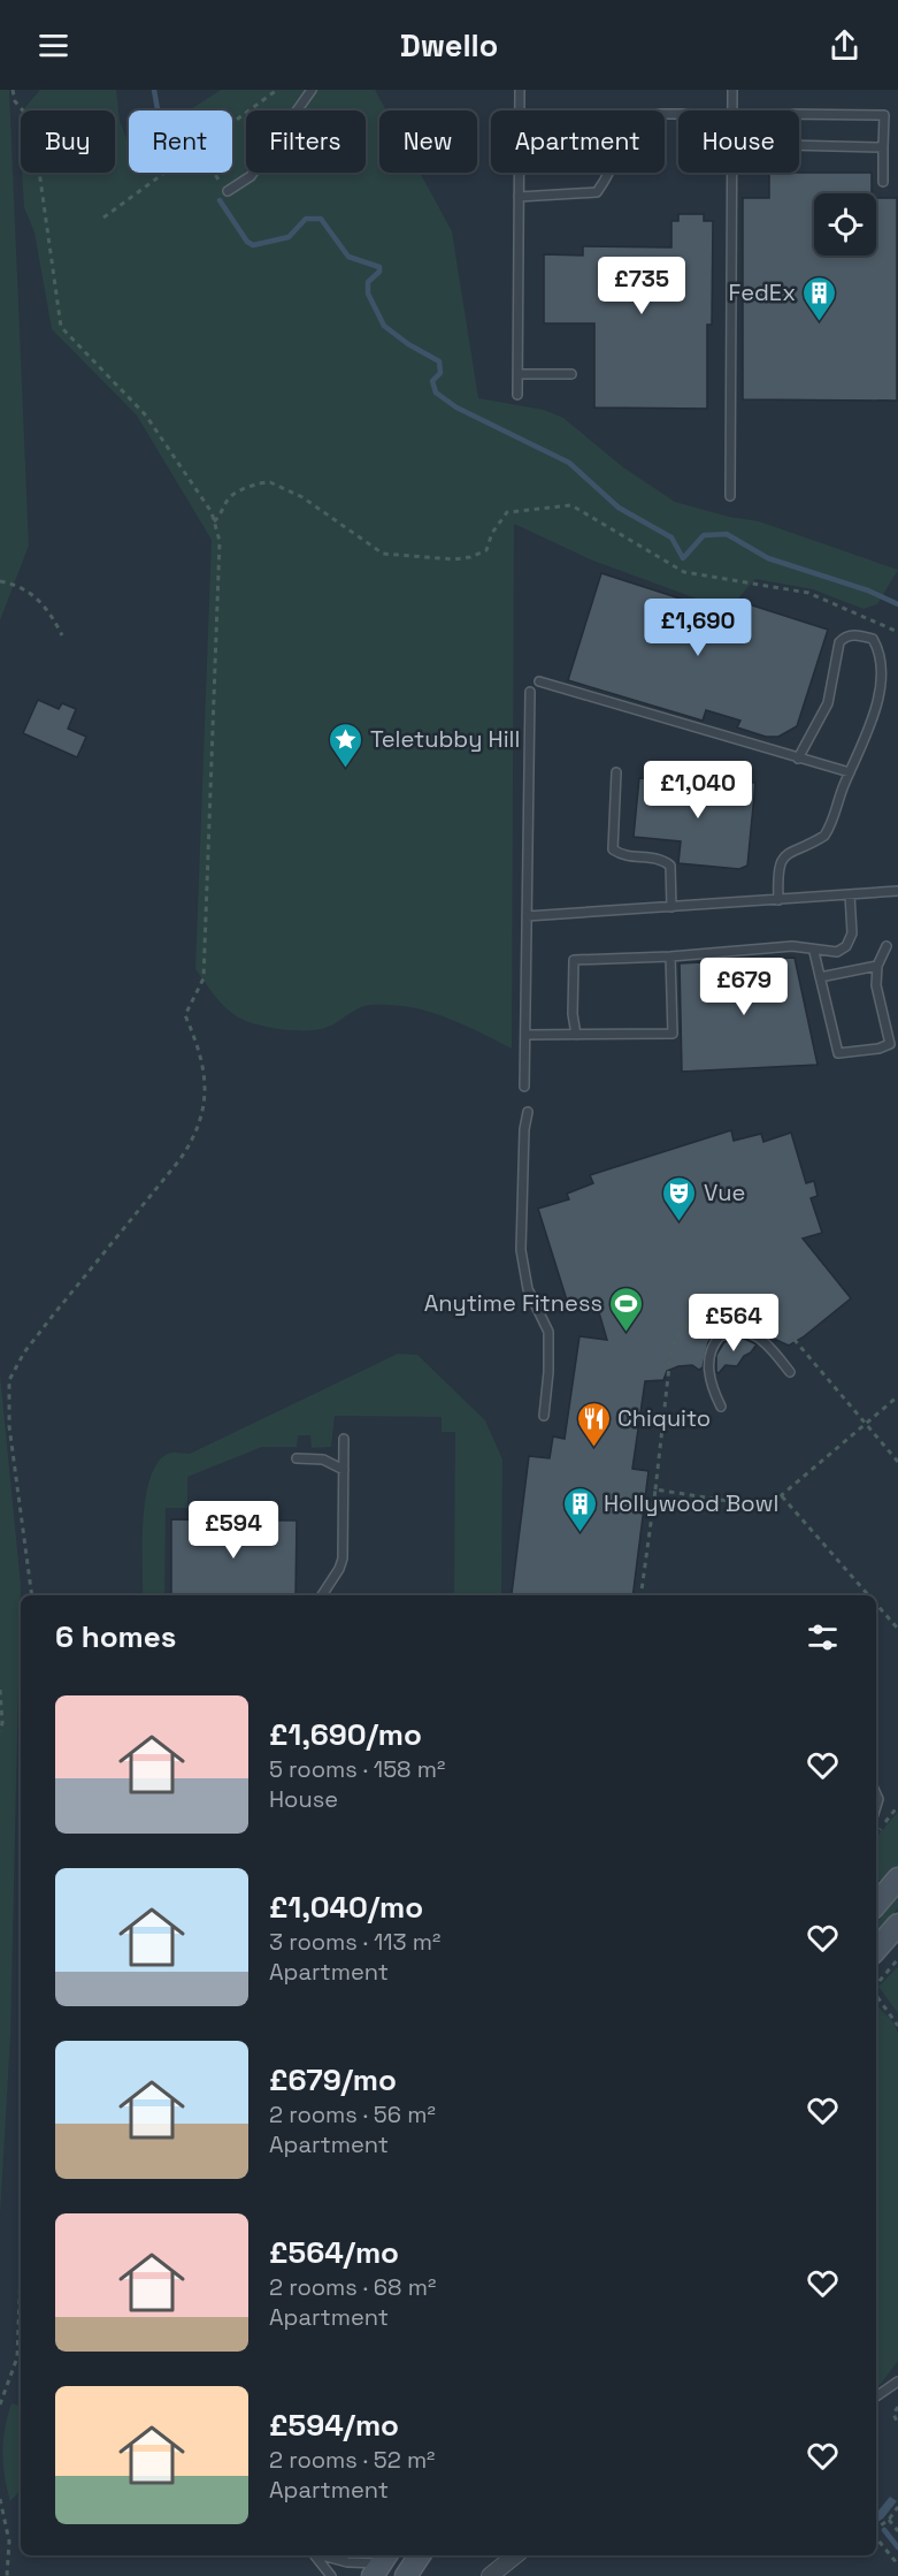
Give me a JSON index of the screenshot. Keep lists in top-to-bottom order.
{
  "places": {
    "building": ["FedEx", "Hollywood Bowl"],
    "place": ["Teletubby Hill"],
    "theatre": ["Vue"],
    "sports": ["Anytime Fitness"],
    "restaurant": ["Chiquito"]
  },
  "page": {
    "header": "Dwello",
    "chip": [
      "Buy",
      "Rent",
      "Filters",
      "New",
      "Apartment",
      "House"
    ],
    "price": [
      "£735",
      "£1,690",
      "£1,040",
      "£679",
      "£564",
      "£594"
    ],
    "heading": "6 homes",
    "list": [
      {
        "name": "£1,690/mo",
        "note": "5 rooms · 158 m² · House"
      },
      {
        "name": "£1,040/mo",
        "note": "3 rooms · 113 m² · Apartment"
      },
      {
        "name": "£679/mo",
        "note": "2 rooms · 56 m² · Apartment"
      },
      {
        "name": "£564/mo",
        "note": "2 rooms · 68 m² · Apartment"
      },
      {
        "name": "£594/mo",
        "note": "2 rooms · 52 m² · Apartment"
      }
    ]
  }
}
